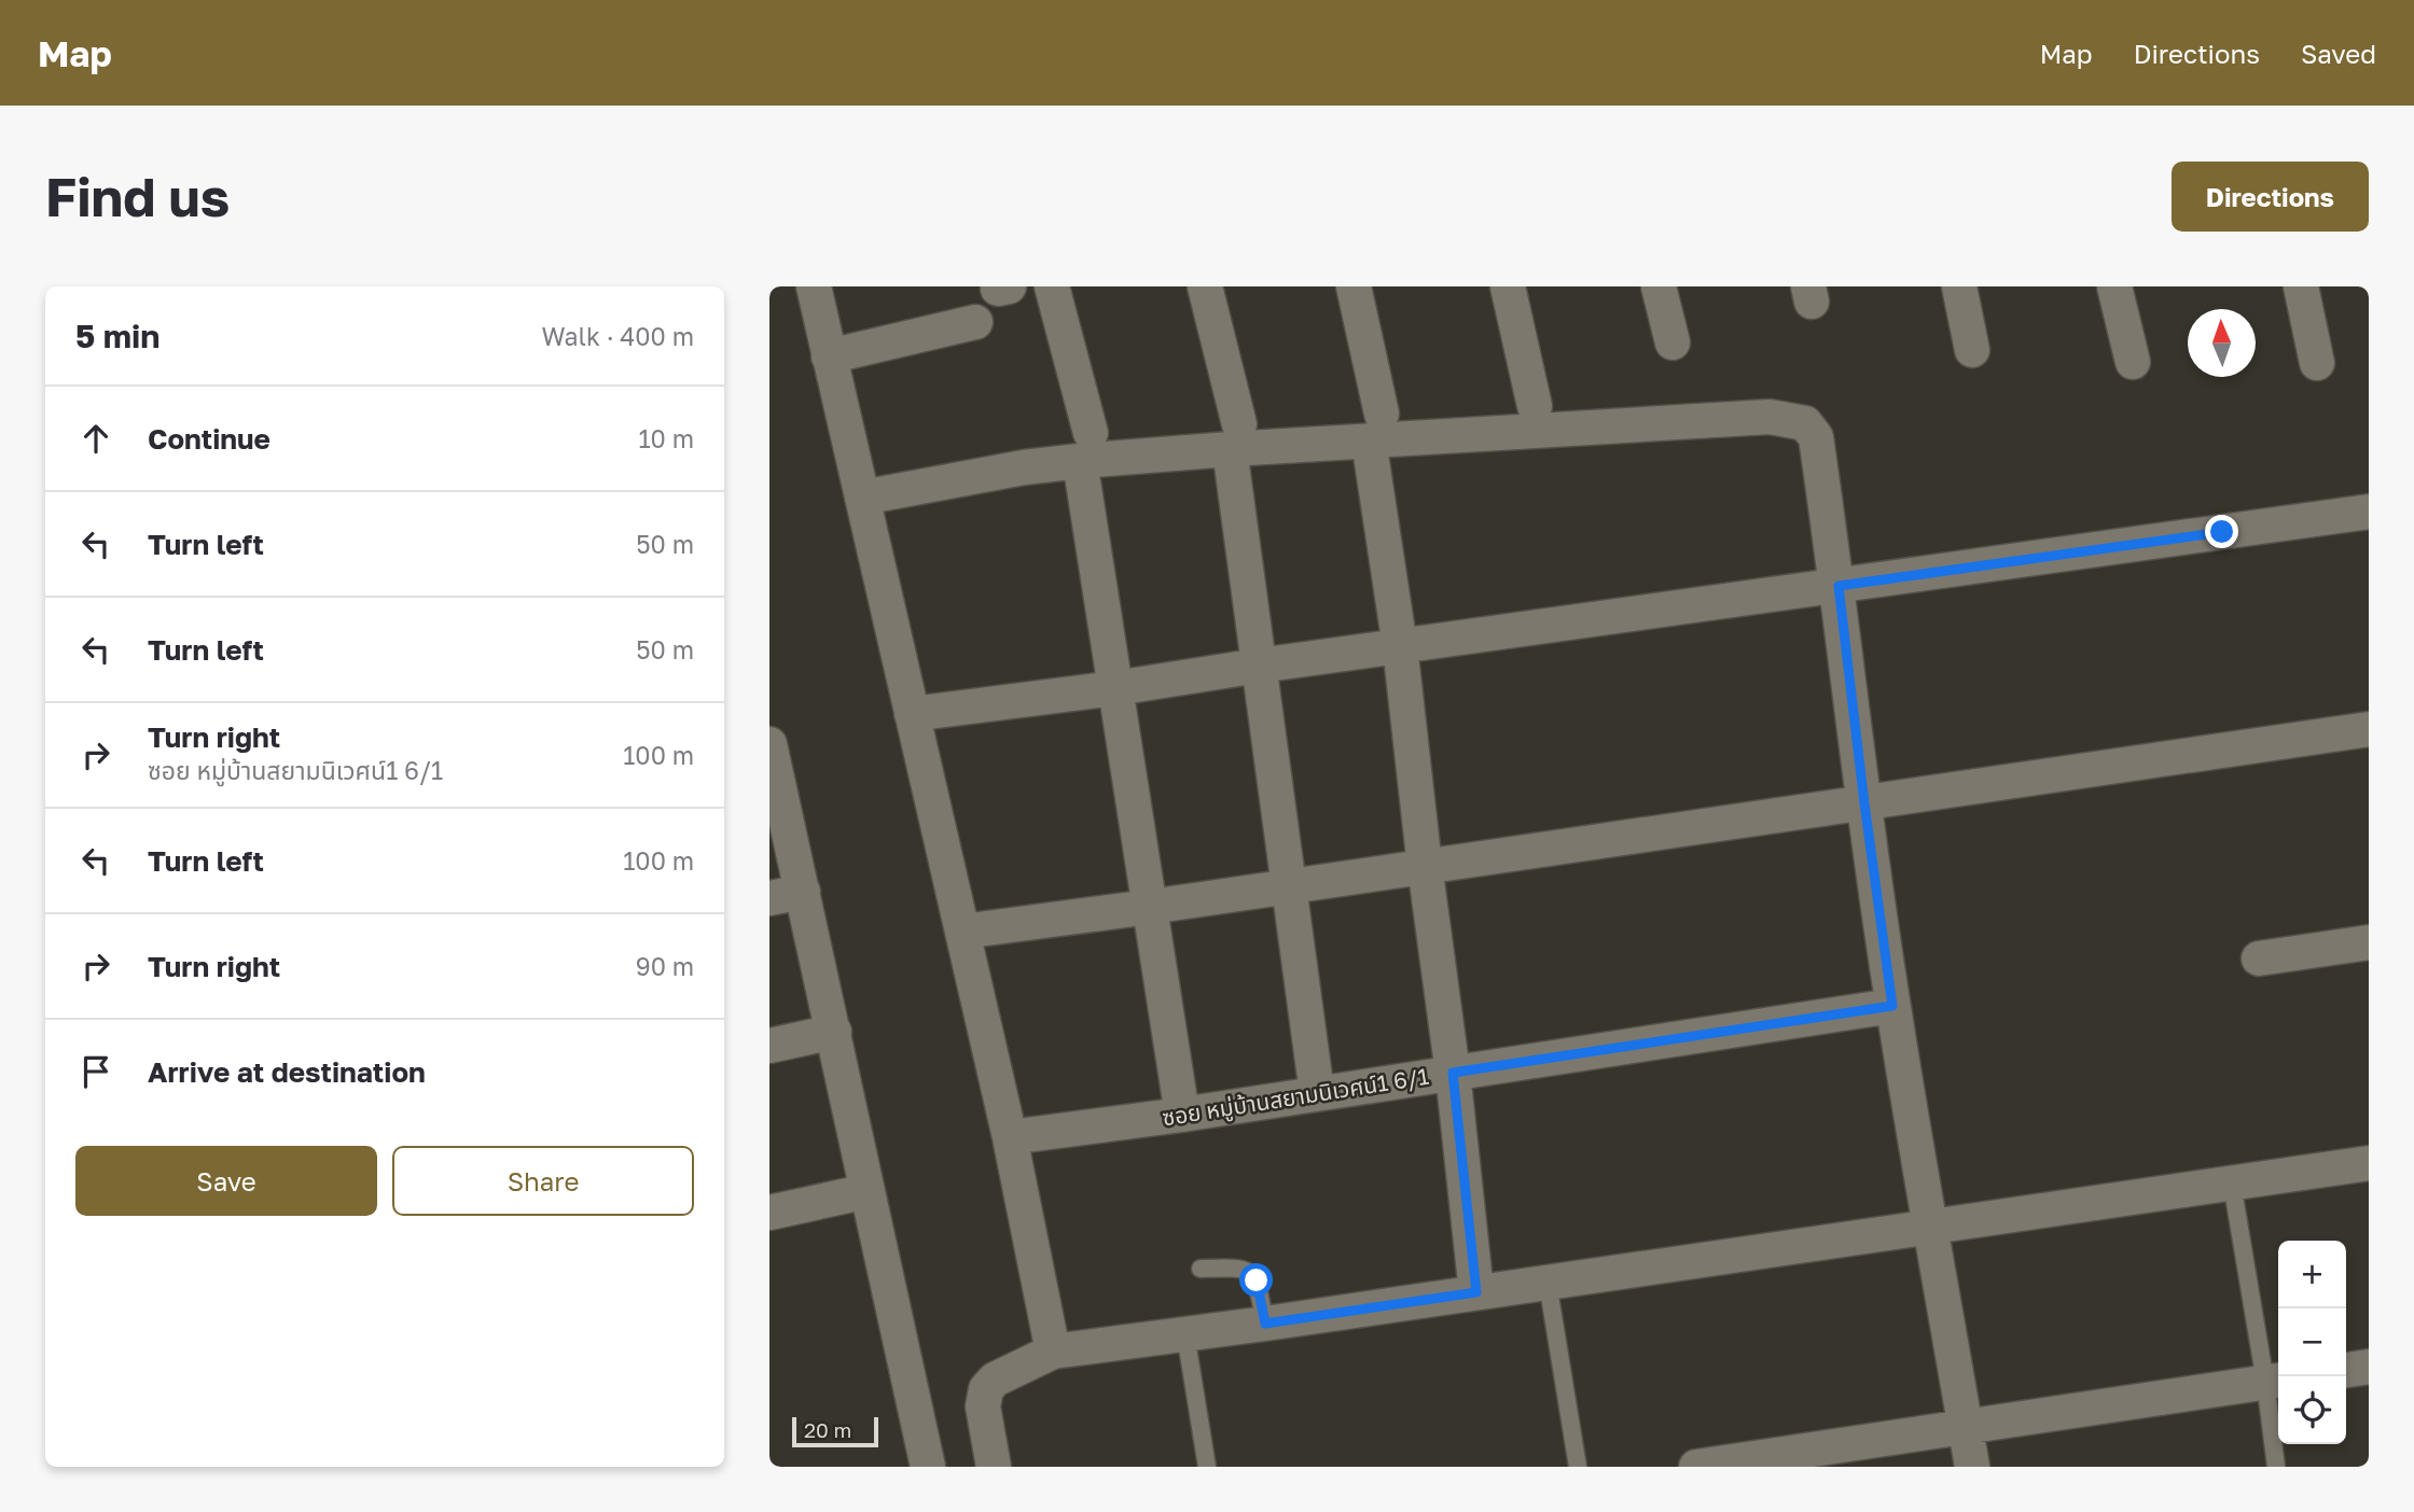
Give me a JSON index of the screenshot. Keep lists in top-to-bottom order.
{
  "streets": {
    "street": ["ซอย หมู่บ้านสยามนิเวศน์1 6/1"]
  },
  "scale_bar": "20 m",
  "north": "top",
  "page": {
    "header": "Map",
    "nav": ["Map", "Directions", "Saved"],
    "buttons": [
      "Directions",
      ["Save", "Share"]
    ],
    "title": "Find us",
    "heading": ["5 min", "Walk · 400 m"],
    "list": [
      ["Continue", "10 m"],
      ["Turn left", "50 m"],
      ["Turn left", "50 m"],
      ["Turn right", "ซอย หมู่บ้านสยามนิเวศน์1 6/1", "100 m"],
      ["Turn left", "100 m"],
      ["Turn right", "90 m"],
      "Arrive at destination"
    ],
    "map_buttons": ["+", "−"],
    "scale": "20 m"
  }
}
